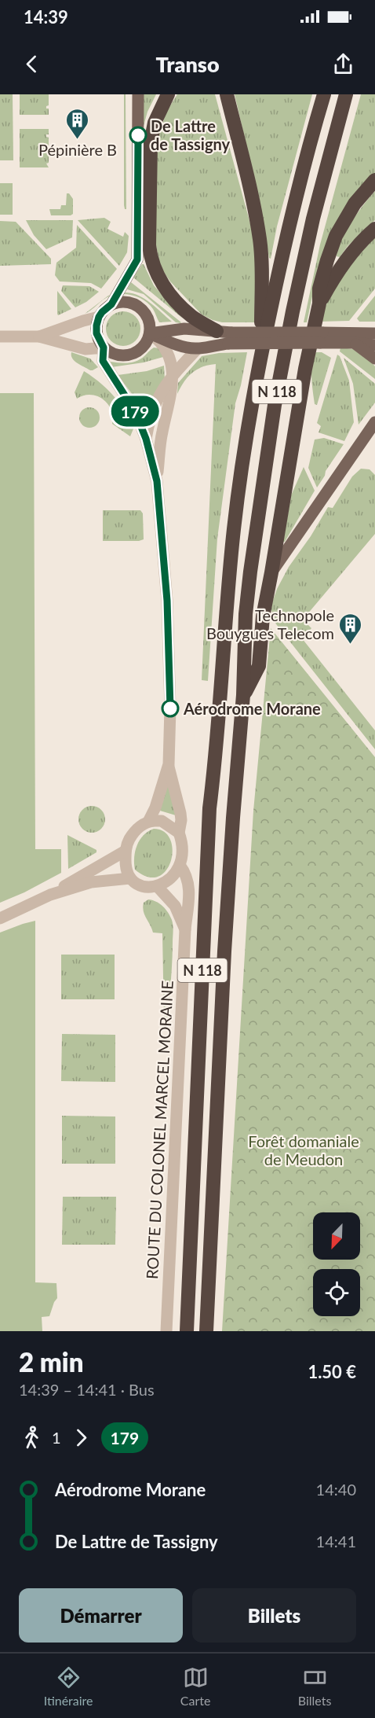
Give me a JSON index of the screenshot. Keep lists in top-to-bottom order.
{
  "streets": {
    "highway": ["N 118"],
    "street": ["ROUTE DU COLONEL MARCEL MORAINE"]
  },
  "parks": ["Forêt domaniale de Meudon"],
  "places": {
    "other": ["De Lattre de Tassigny", "Aérodrome Morane"],
    "building": ["Pépinière B", "Technopole Bouygues Telecom"]
  },
  "lines": ["bus line 179"],
  "north": "bottom left",
  "page": {
    "status": "14:39",
    "header": "Transo",
    "on_map": "179",
    "heading": ["2 min", "14:39 – 14:41 · Bus", "1.50 €"],
    "legs": ["1", "179"],
    "list": [
      {
        "name": "Aérodrome Morane",
        "value": "14:40"
      },
      {
        "name": "De Lattre de Tassigny",
        "value": "14:41"
      }
    ],
    "buttons": ["Démarrer", "Billets"],
    "tabs": ["Itinéraire", "Carte", "Billets"]
  }
}
